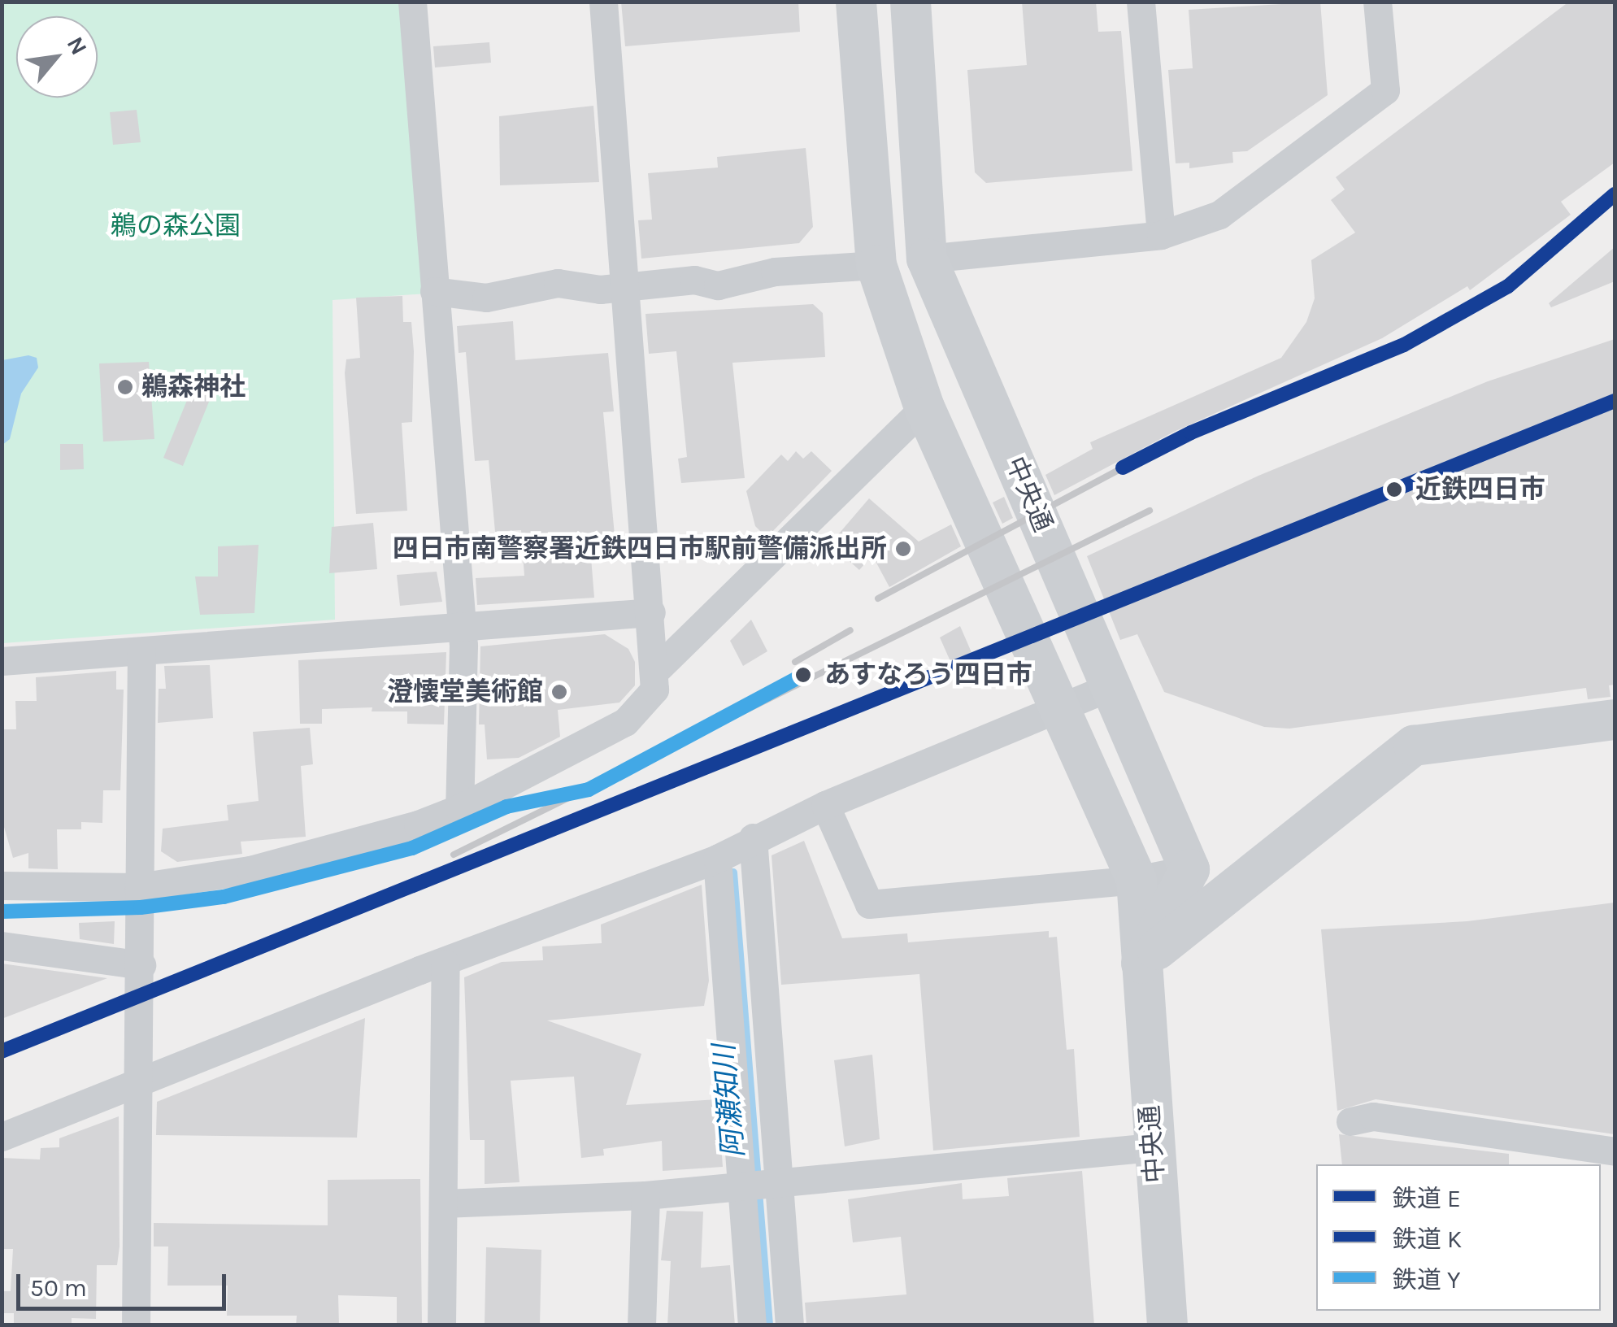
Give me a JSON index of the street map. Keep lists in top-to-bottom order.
{
  "streets": {
    "street": ["中央通"]
  },
  "water": ["阿瀬知川"],
  "parks": ["鵜の森公園"],
  "places": [
    "鵜森神社",
    "近鉄四日市",
    "四日市南警察署近鉄四日市駅前警備派出所",
    "あすなろう四日市",
    "澄懐堂美術館"
  ],
  "lines": ["rail line K", "rail line E", "rail line Y"],
  "legend": ["鉄道 E", "鉄道 K", "鉄道 Y"],
  "scale_bar": "50 m",
  "north": "top right"
}
